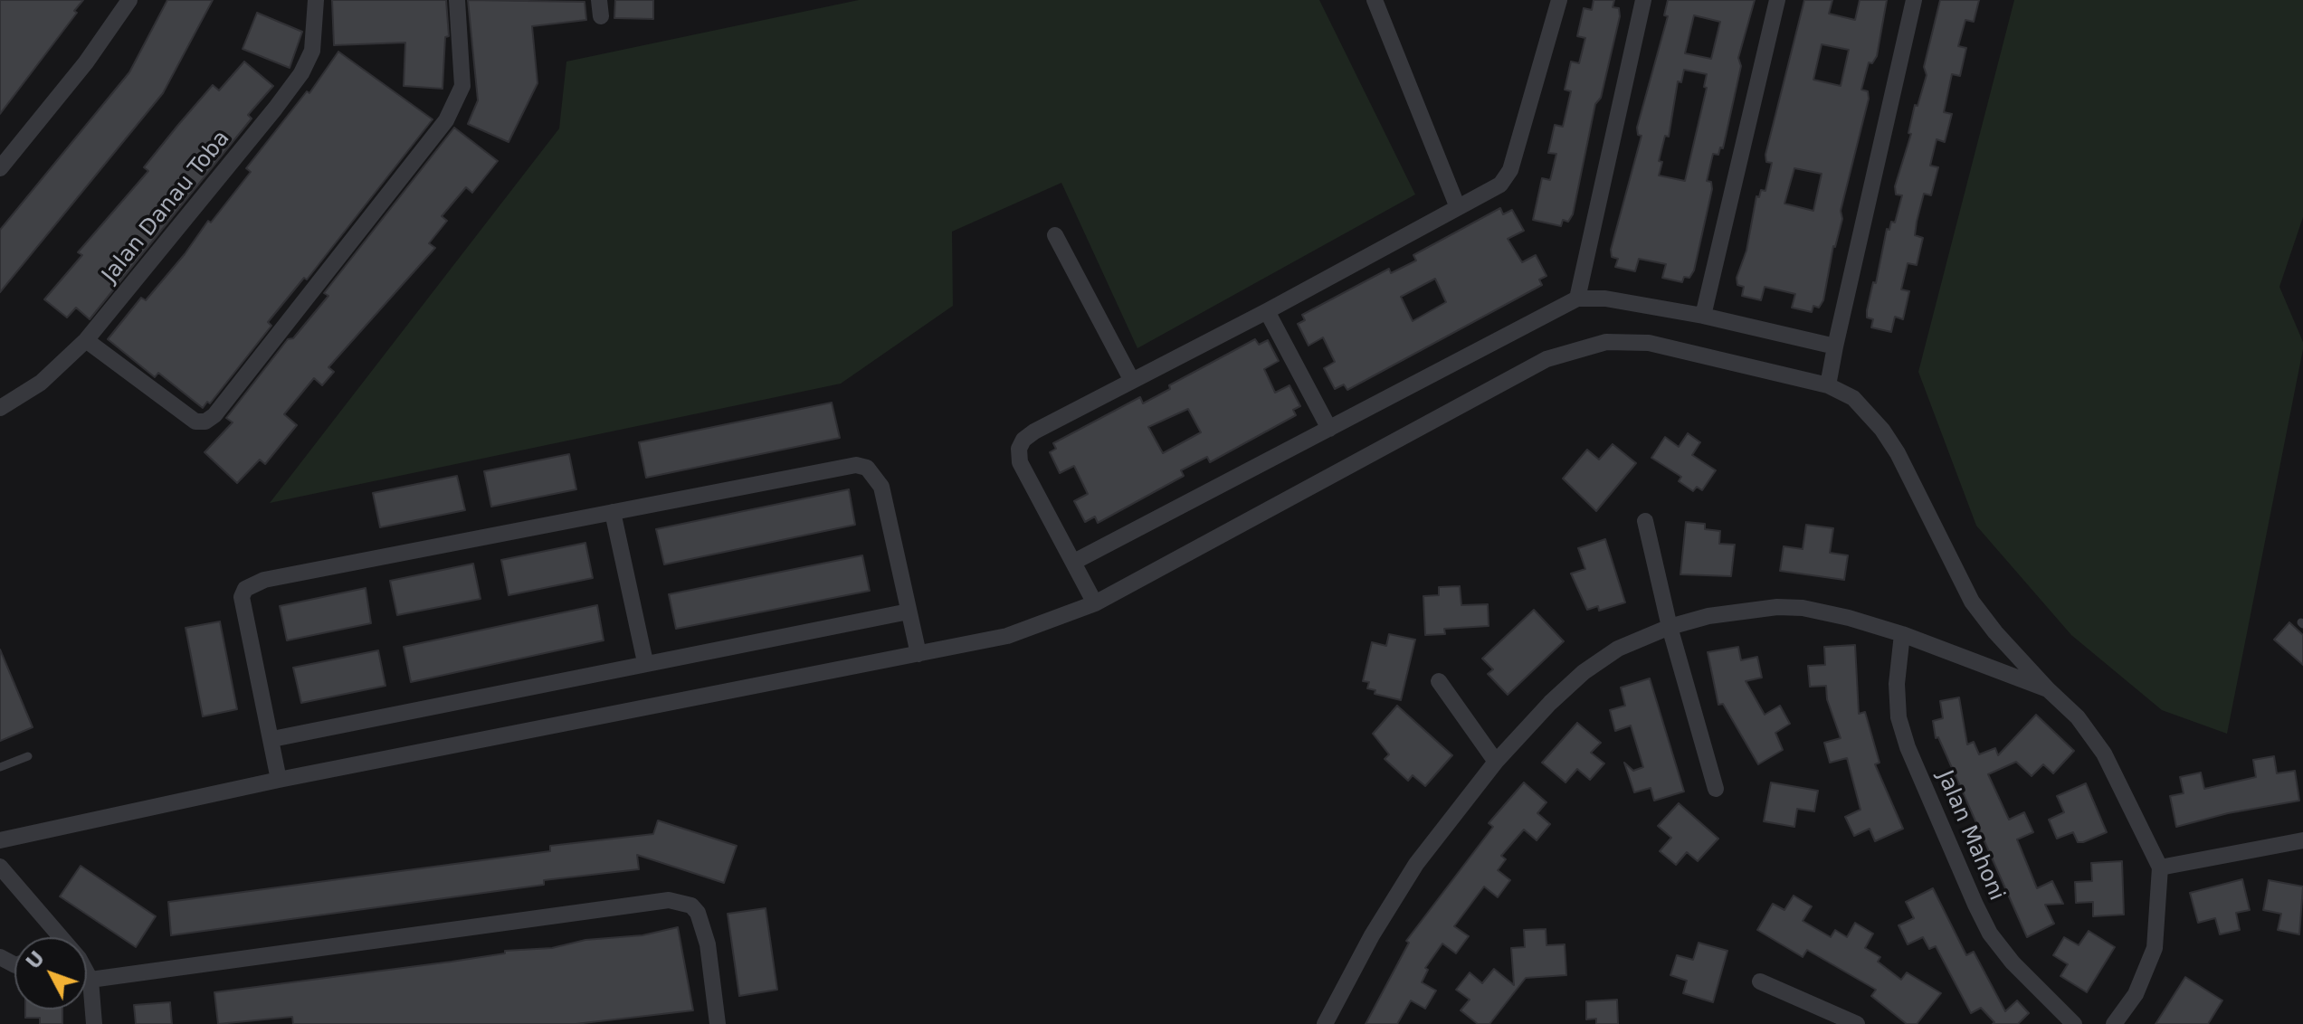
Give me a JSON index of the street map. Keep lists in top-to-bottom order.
{
  "streets": {
    "street": ["Jalan Danau Toba", "Jalan Mahoni"]
  },
  "north": "top left"
}
